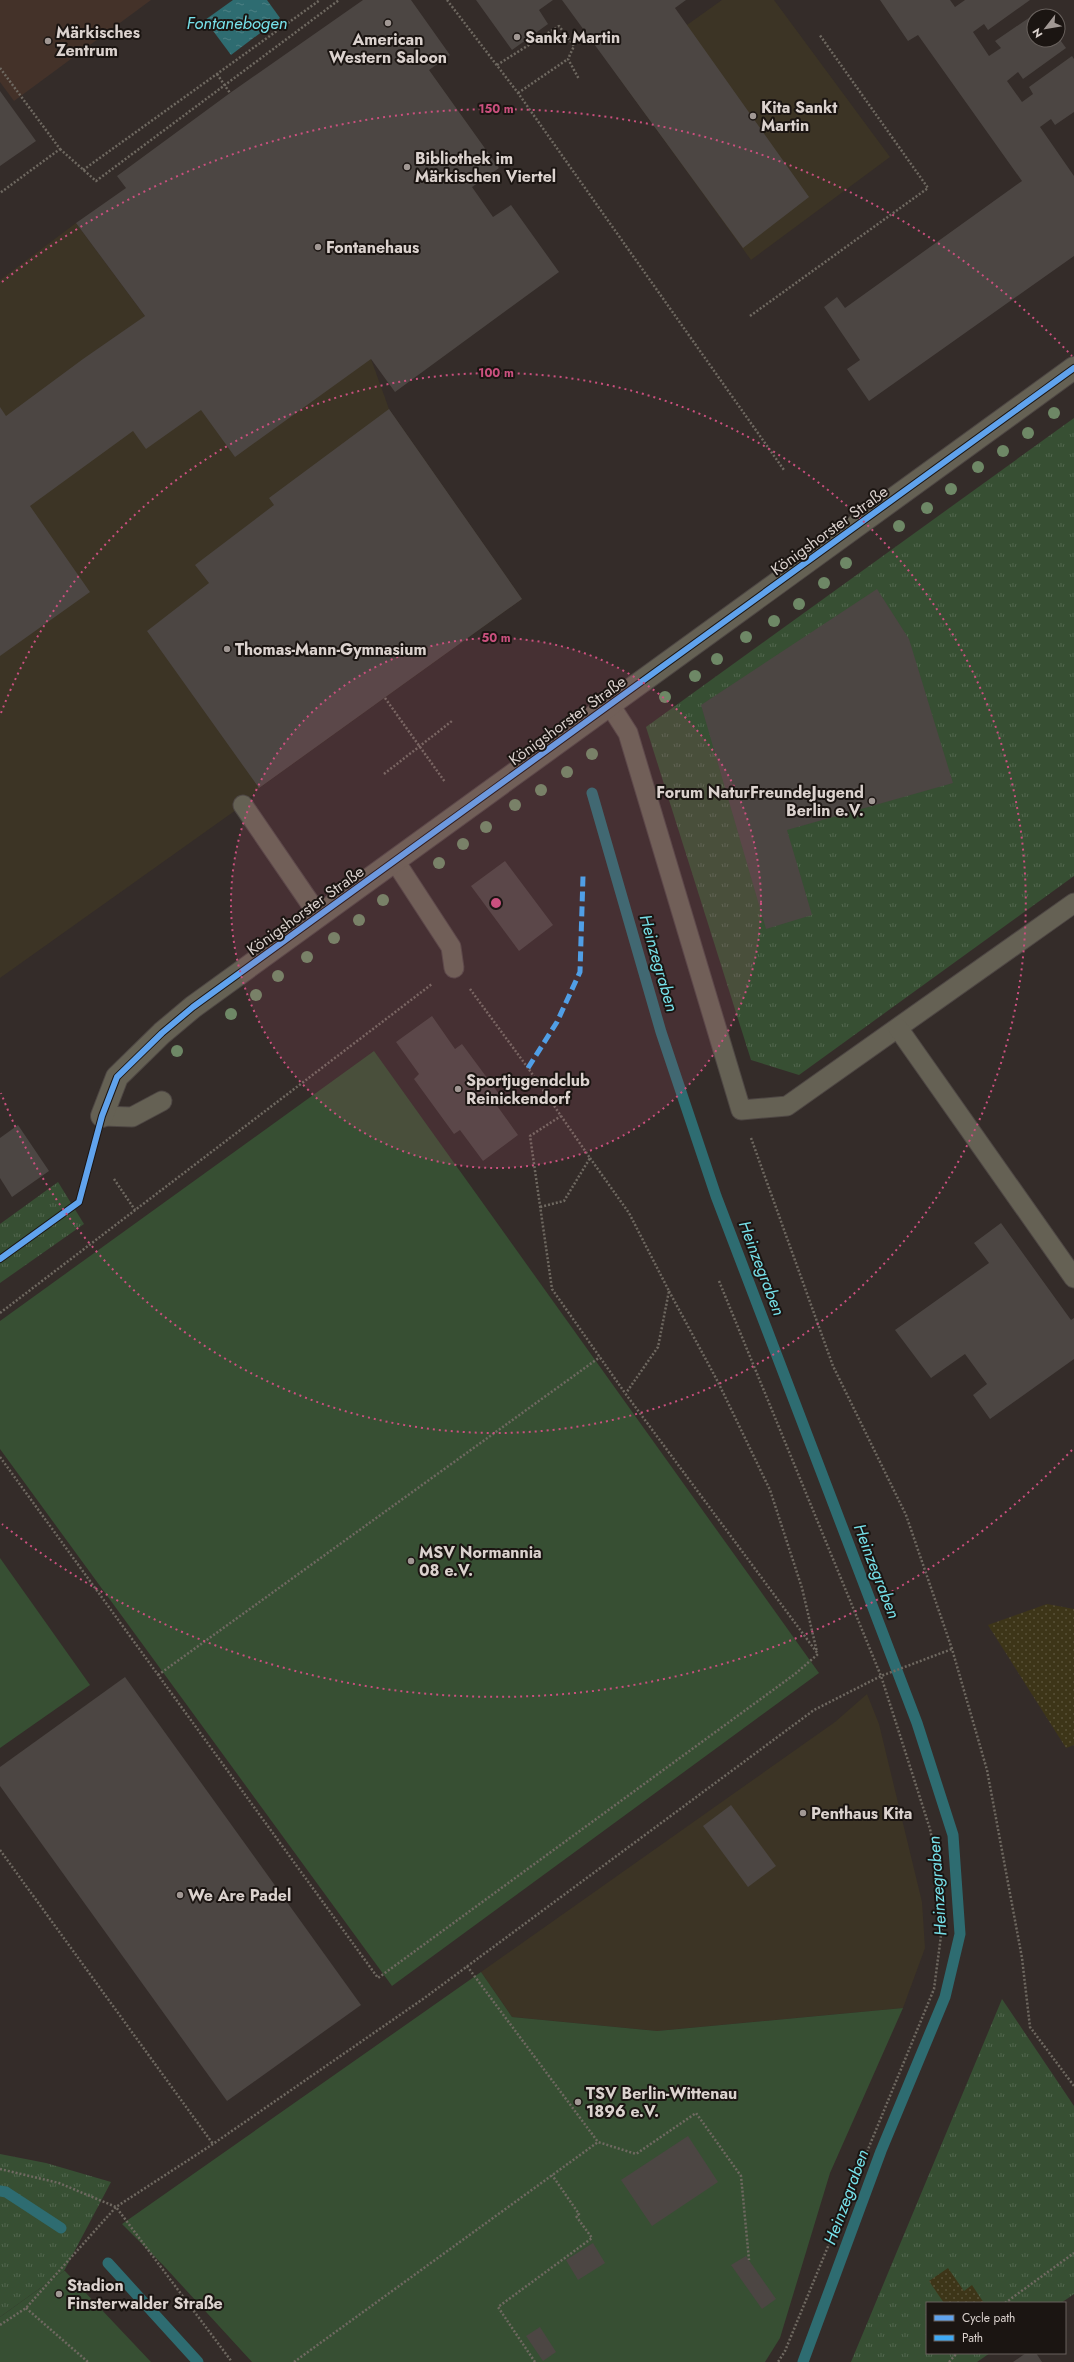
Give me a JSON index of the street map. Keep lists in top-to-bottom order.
{
  "streets": {
    "street": ["Königshorster Straße"]
  },
  "water": ["Fontanebogen", "Heinzegraben"],
  "places": [
    "American Western Saloon",
    "Sankt Martin",
    "Märkisches Zentrum",
    "Kita Sankt Martin",
    "Bibliothek im Märkischen Viertel",
    "Fontanehaus",
    "Thomas-Mann-Gymnasium",
    "Forum NaturFreundeJugend Berlin e.V.",
    "Sportjugendclub Reinickendorf",
    "MSV Normannia 08 e.V.",
    "Penthaus Kita",
    "We Are Padel",
    "TSV Berlin-Wittenau 1896 e.V.",
    "Stadion Finsterwalder Straße"
  ],
  "legend": ["Cycle path", "Path"],
  "north": "bottom left",
  "rings": ["150 m", "100 m", "50 m"]
}
